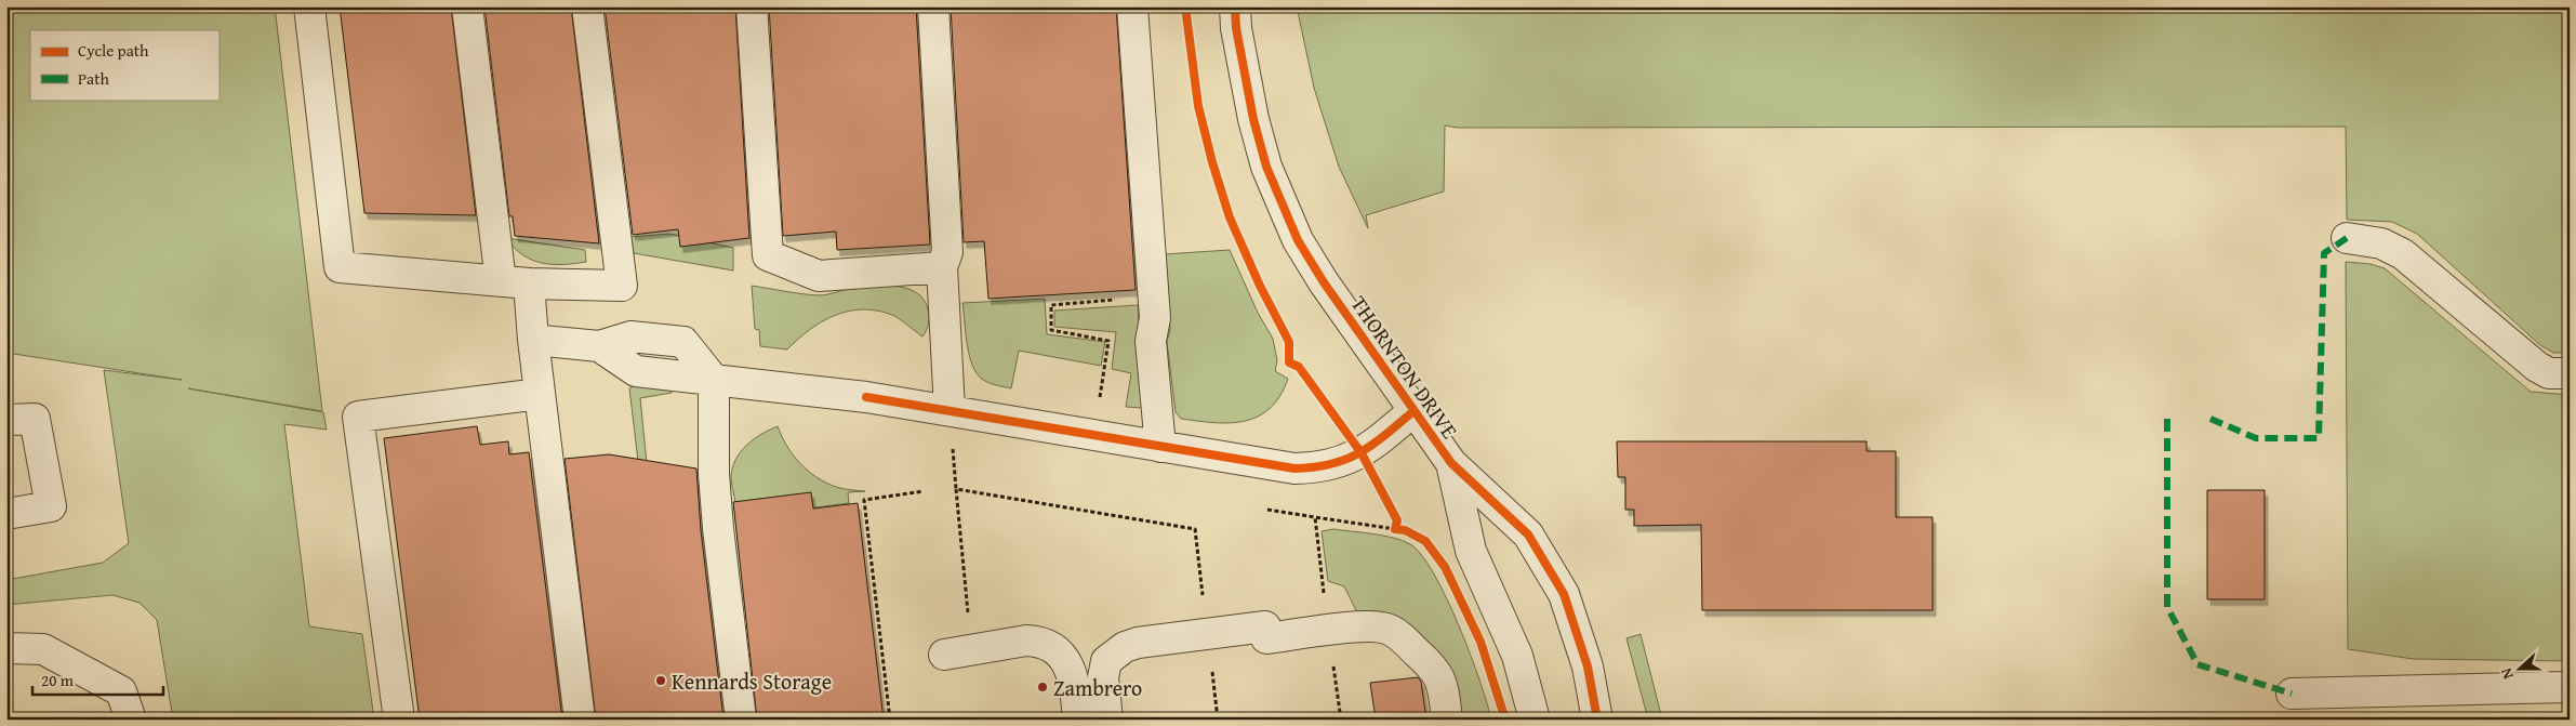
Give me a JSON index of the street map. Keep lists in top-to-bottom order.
{
  "streets": {
    "street": ["THORNTON DRIVE"]
  },
  "places": ["Kennards Storage", "Zambrero"],
  "legend": ["Cycle path", "Path"],
  "scale_bar": "20 m",
  "north": "left"
}
